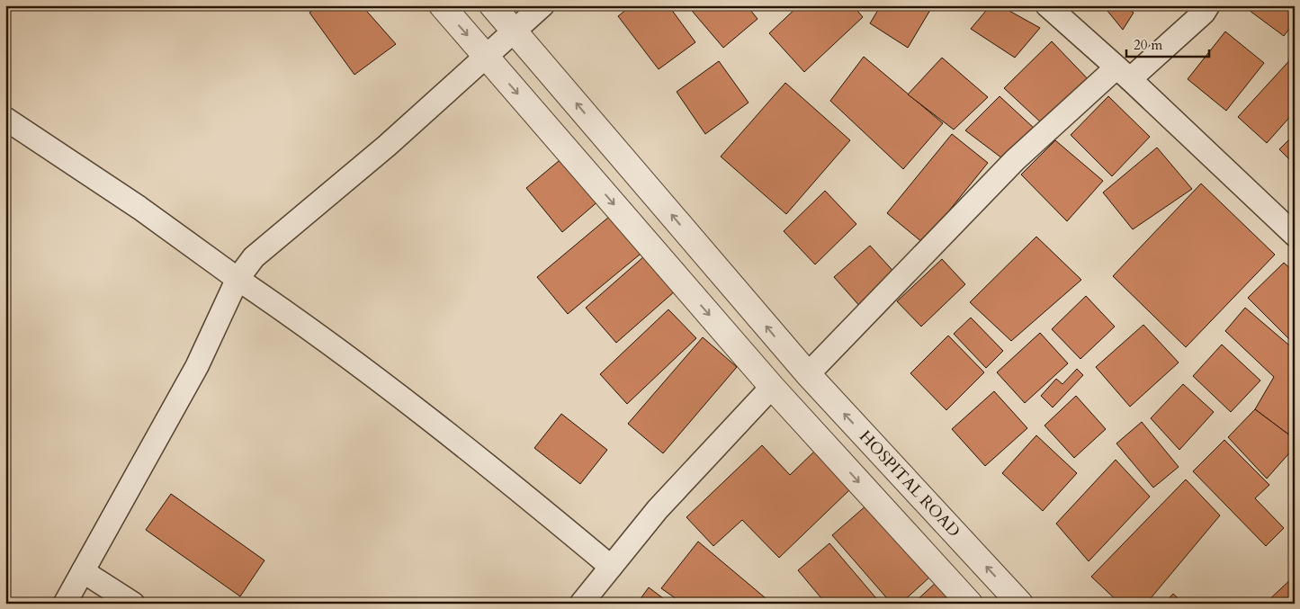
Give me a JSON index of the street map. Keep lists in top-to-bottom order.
{
  "streets": {
    "street": ["HOSPITAL ROAD"]
  },
  "scale_bar": "20 m"
}
